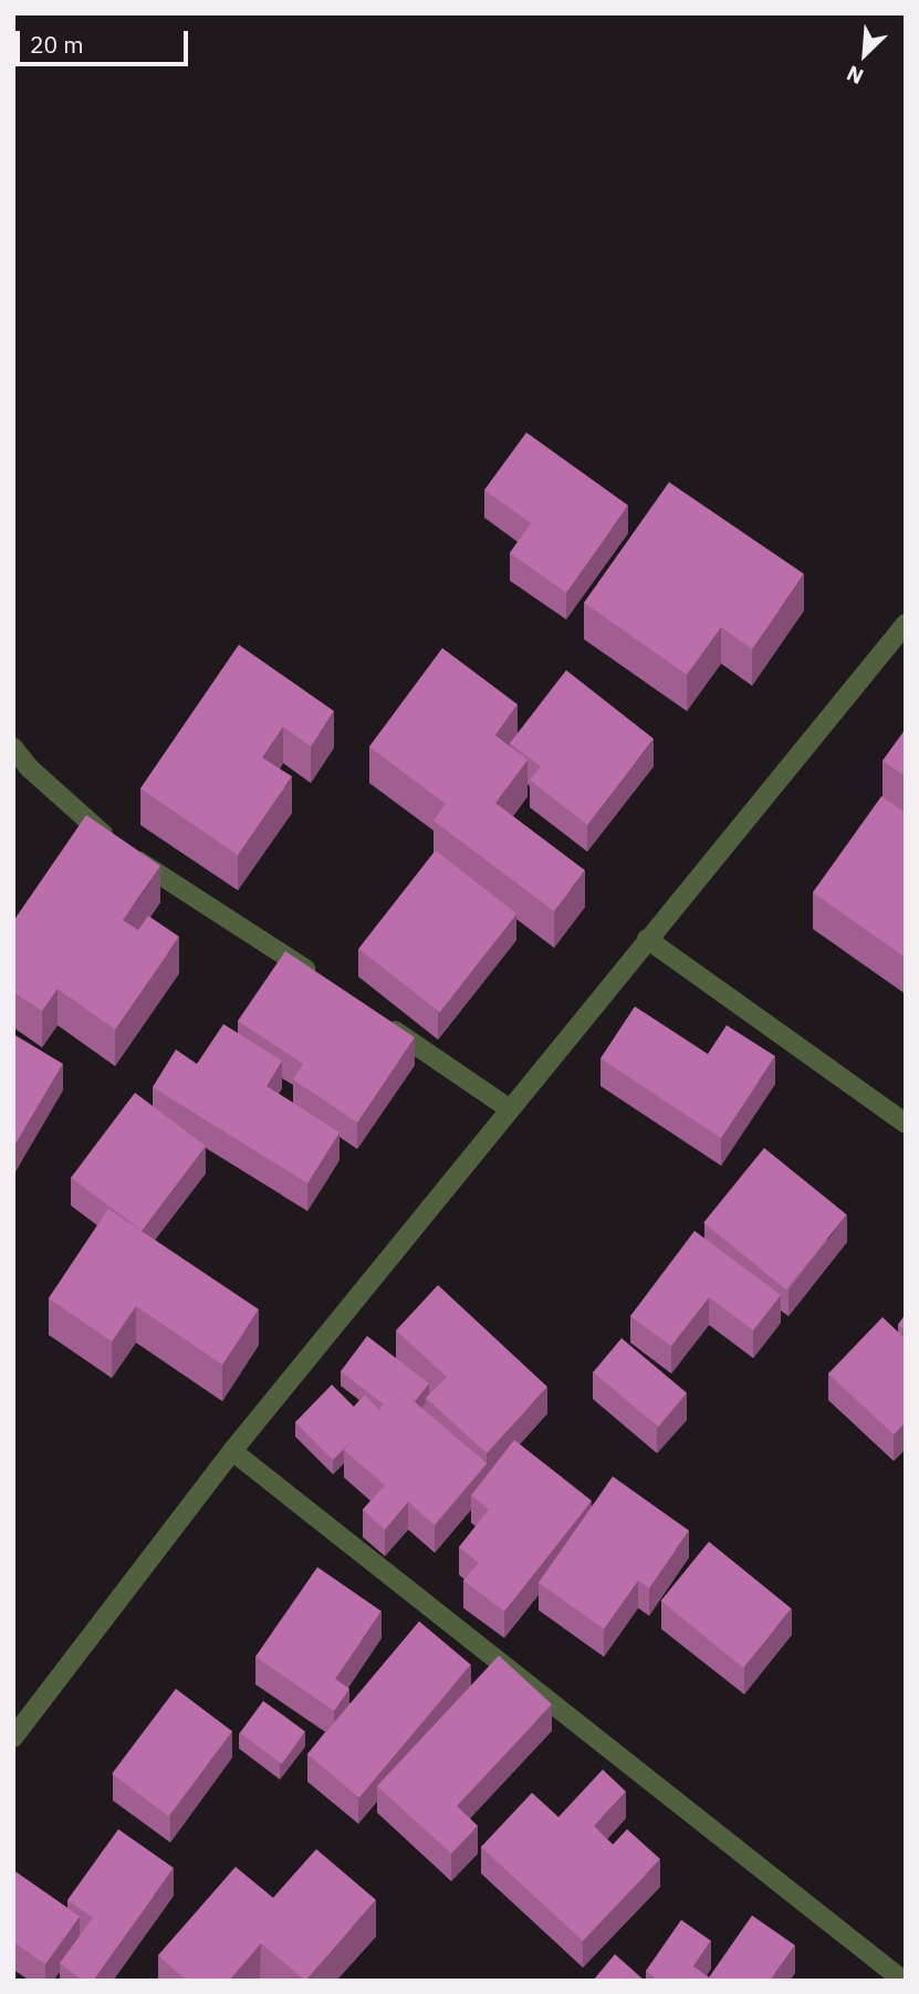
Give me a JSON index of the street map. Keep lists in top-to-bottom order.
{
  "scale_bar": "20 m",
  "north": "bottom left"
}
